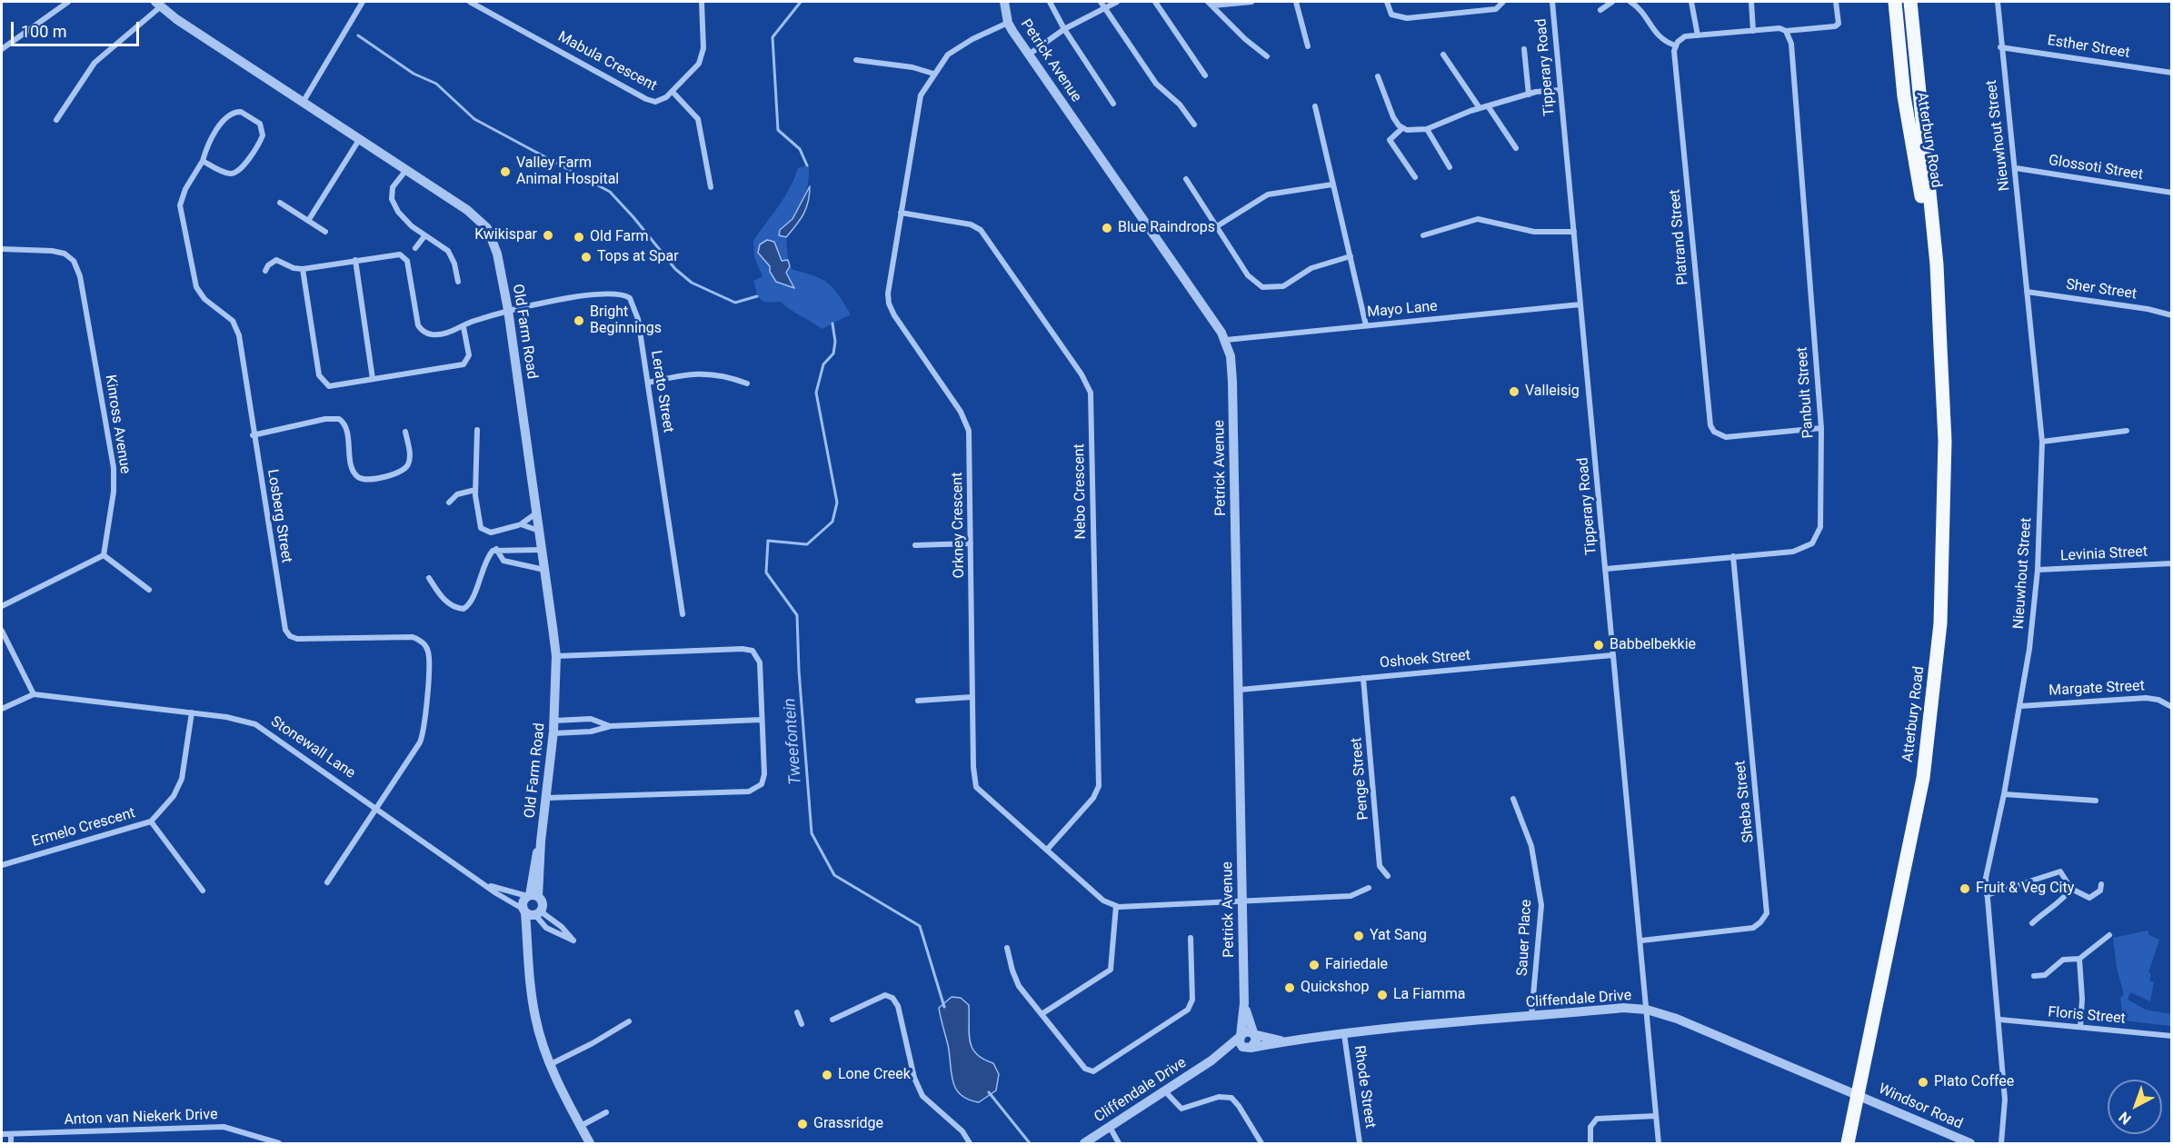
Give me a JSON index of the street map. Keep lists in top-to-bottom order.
{
  "streets": {
    "main road": ["Atterbury Road"],
    "street": [
      "Esther Street",
      "Petrick Avenue",
      "Mabula Crescent",
      "Tipperary Road",
      "Nieuwhout Street",
      "Glossoti Street",
      "Platrand Street",
      "Sher Street",
      "Mayo Lane",
      "Old Farm Road",
      "Lerato Street",
      "Panbult Street",
      "Kinross Avenue",
      "Nebo Crescent",
      "Losberg Street",
      "Orkney Crescent",
      "Levinia Street",
      "Oshoek Street",
      "Margate Street",
      "Stonewall Lane",
      "Penge Street",
      "Sheba Street",
      "Ermelo Crescent",
      "Sauer Place",
      "Cliffendale Drive",
      "Floris Street",
      "Rhode Street",
      "Windsor Road",
      "Anton van Niekerk Drive"
    ]
  },
  "crossings": [
    ["Esther Street", "Nieuwhout Street"],
    ["Petrick Avenue", "Mayo Lane"],
    ["Petrick Avenue", "Orkney Crescent"],
    ["Petrick Avenue", "Oshoek Street"],
    ["Petrick Avenue", "Cliffendale Drive"],
    ["Tipperary Road", "Mayo Lane"],
    ["Tipperary Road", "Panbult Street"],
    ["Tipperary Road", "Oshoek Street"],
    ["Tipperary Road", "Sheba Street"],
    ["Tipperary Road", "Cliffendale Drive"],
    ["Nieuwhout Street", "Glossoti Street"],
    ["Nieuwhout Street", "Sher Street"],
    ["Nieuwhout Street", "Levinia Street"],
    ["Nieuwhout Street", "Margate Street"],
    ["Nieuwhout Street", "Floris Street"],
    ["Atterbury Road", "Cliffendale Drive"],
    ["Atterbury Road", "Windsor Road"],
    ["Platrand Street", "Panbult Street"],
    ["Old Farm Road", "Lerato Street"],
    ["Old Farm Road", "Stonewall Lane"],
    ["Panbult Street", "Sheba Street"],
    ["Nebo Crescent", "Orkney Crescent"],
    ["Losberg Street", "Stonewall Lane"],
    ["Oshoek Street", "Penge Street"],
    ["Stonewall Lane", "Ermelo Crescent"],
    ["Sauer Place", "Cliffendale Drive"],
    ["Cliffendale Drive", "Rhode Street"],
    ["Cliffendale Drive", "Windsor Road"]
  ],
  "water": ["Tweefontein"],
  "places": [
    "Valley Farm Animal Hospital",
    "Blue Raindrops",
    "Kwikispar",
    "Old Farm",
    "Tops at Spar",
    "Bright Beginnings",
    "Valleisig",
    "Babbelbekkie",
    "Fruit & Veg City",
    "Yat Sang",
    "Fairiedale",
    "Quickshop",
    "La Fiamma",
    "Lone Creek",
    "Plato Coffee",
    "Grassridge"
  ],
  "scale_bar": "100 m",
  "north": "bottom left"
}
